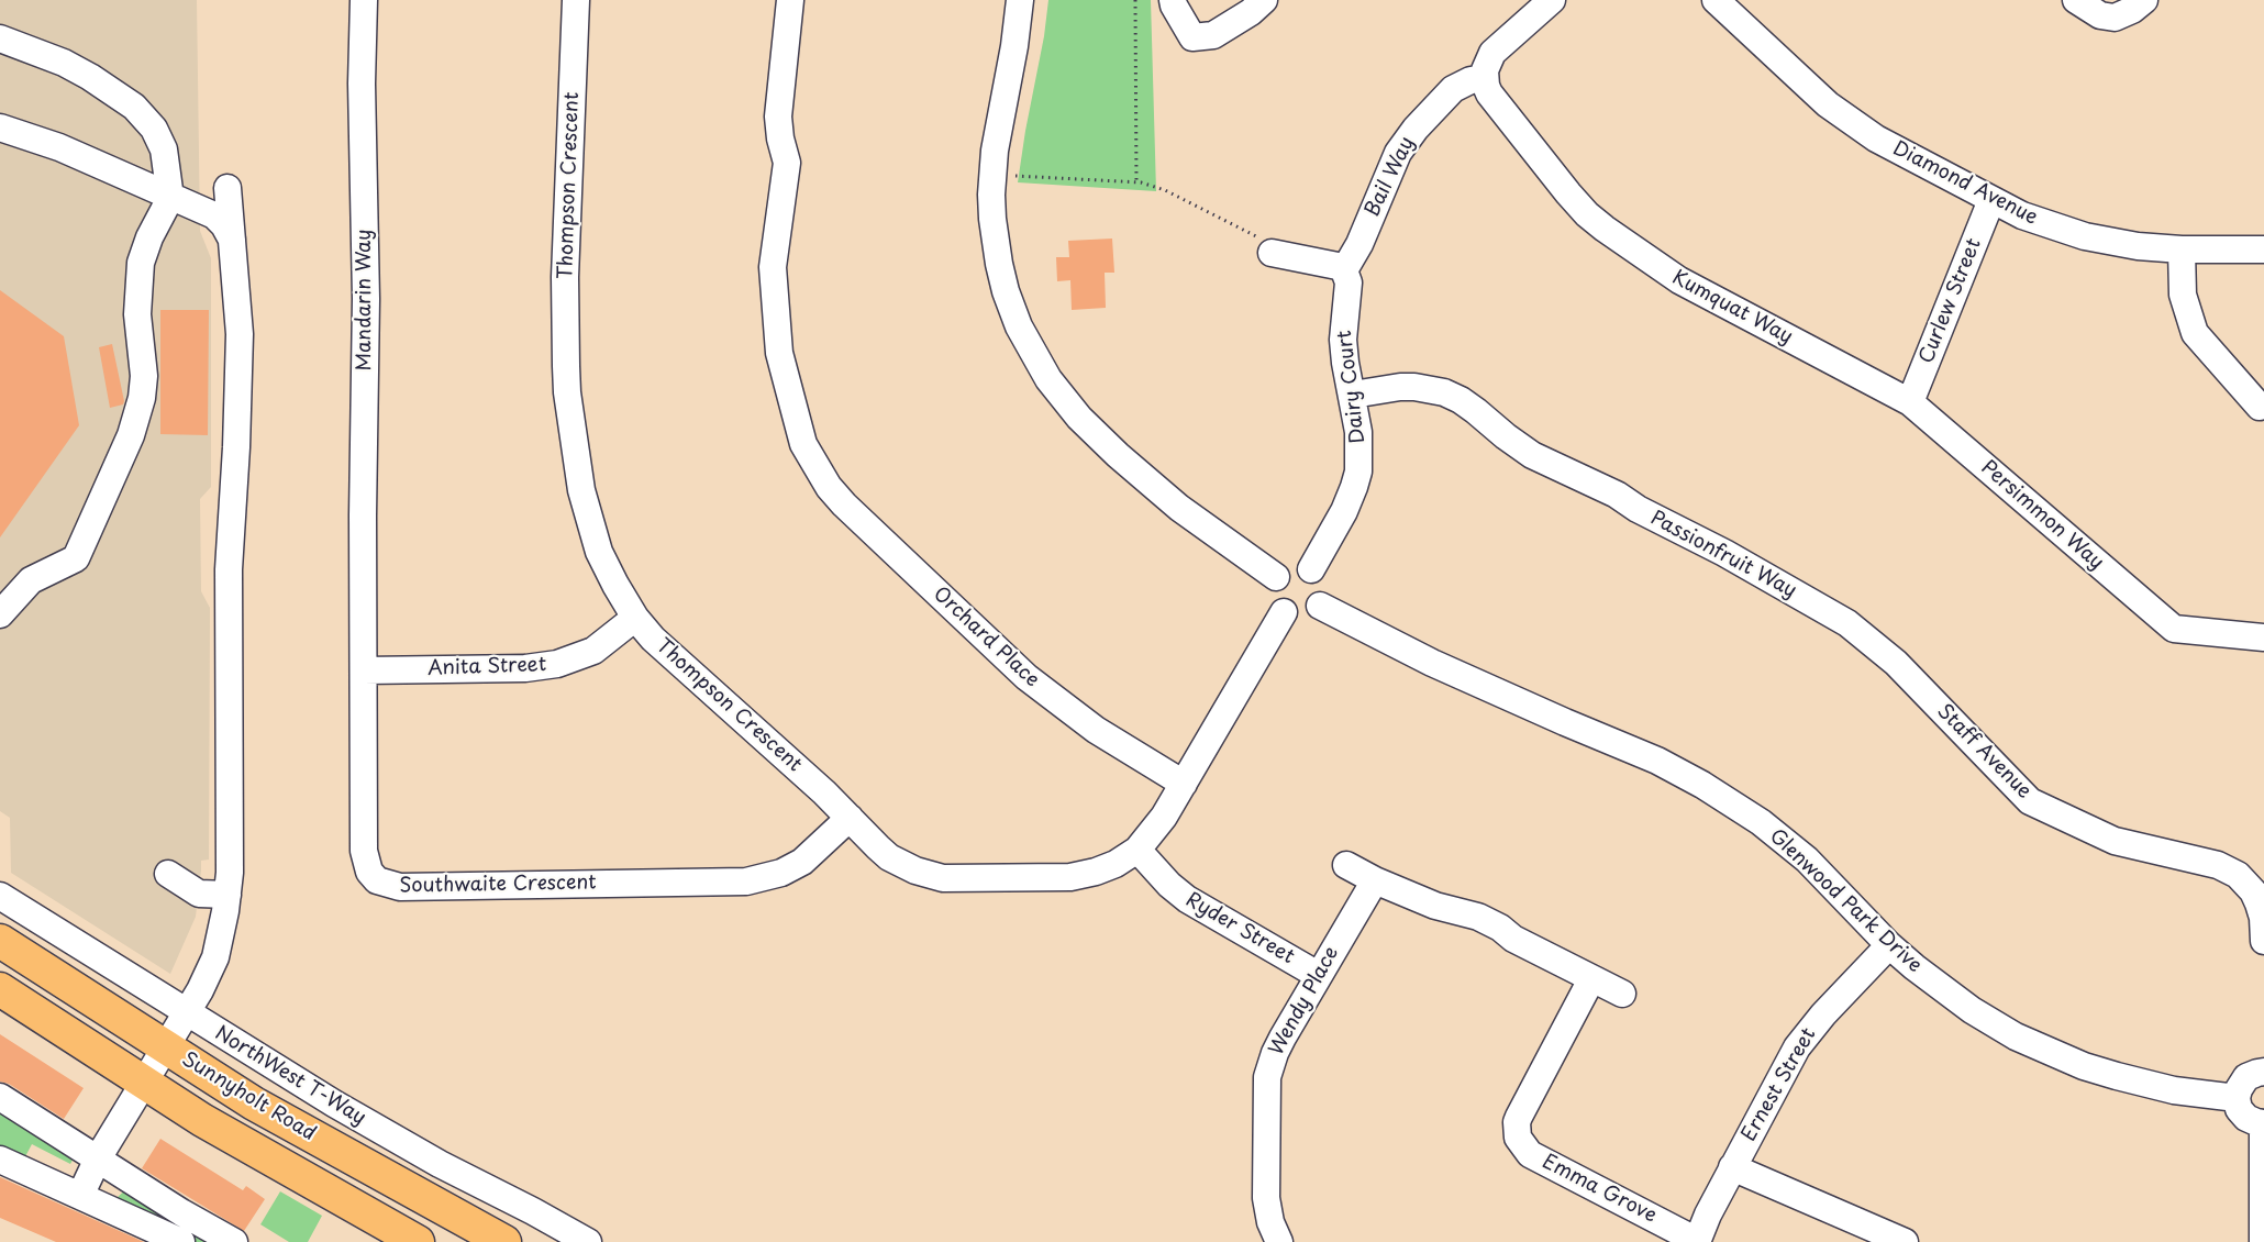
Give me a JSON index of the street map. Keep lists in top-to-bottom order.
{
  "streets": {
    "main road": ["Sunnyholt Road"],
    "street": [
      "Bail Way",
      "Diamond Avenue",
      "Thompson Crescent",
      "Mandarin Way",
      "Curlew Street",
      "Kumquat Way",
      "Dairy Court",
      "Persimmon Way",
      "Passionfruit Way",
      "Orchard Place",
      "Anita Street",
      "Staff Avenue",
      "Southwaite Crescent",
      "Glenwood Park Drive",
      "Ryder Street",
      "Wendy Place",
      "NorthWest T-Way",
      "Ernest Street",
      "Emma Grove"
    ]
  },
  "crossings": [
    ["Bail Way", "Kumquat Way"],
    ["Bail Way", "Dairy Court"],
    ["Diamond Avenue", "Curlew Street"],
    ["Thompson Crescent", "Dairy Court"],
    ["Thompson Crescent", "Orchard Place"],
    ["Thompson Crescent", "Anita Street"],
    ["Thompson Crescent", "Southwaite Crescent"],
    ["Thompson Crescent", "Glenwood Park Drive"],
    ["Thompson Crescent", "Ryder Street"],
    ["Mandarin Way", "Southwaite Crescent"],
    ["Curlew Street", "Kumquat Way"],
    ["Curlew Street", "Persimmon Way"],
    ["Kumquat Way", "Persimmon Way"],
    ["Dairy Court", "Passionfruit Way"],
    ["Dairy Court", "Glenwood Park Drive"],
    ["Passionfruit Way", "Staff Avenue"],
    ["Anita Street", "Southwaite Crescent"],
    ["Glenwood Park Drive", "Ernest Street"],
    ["Ryder Street", "Wendy Place"],
    ["Ernest Street", "Emma Grove"]
  ]
}
